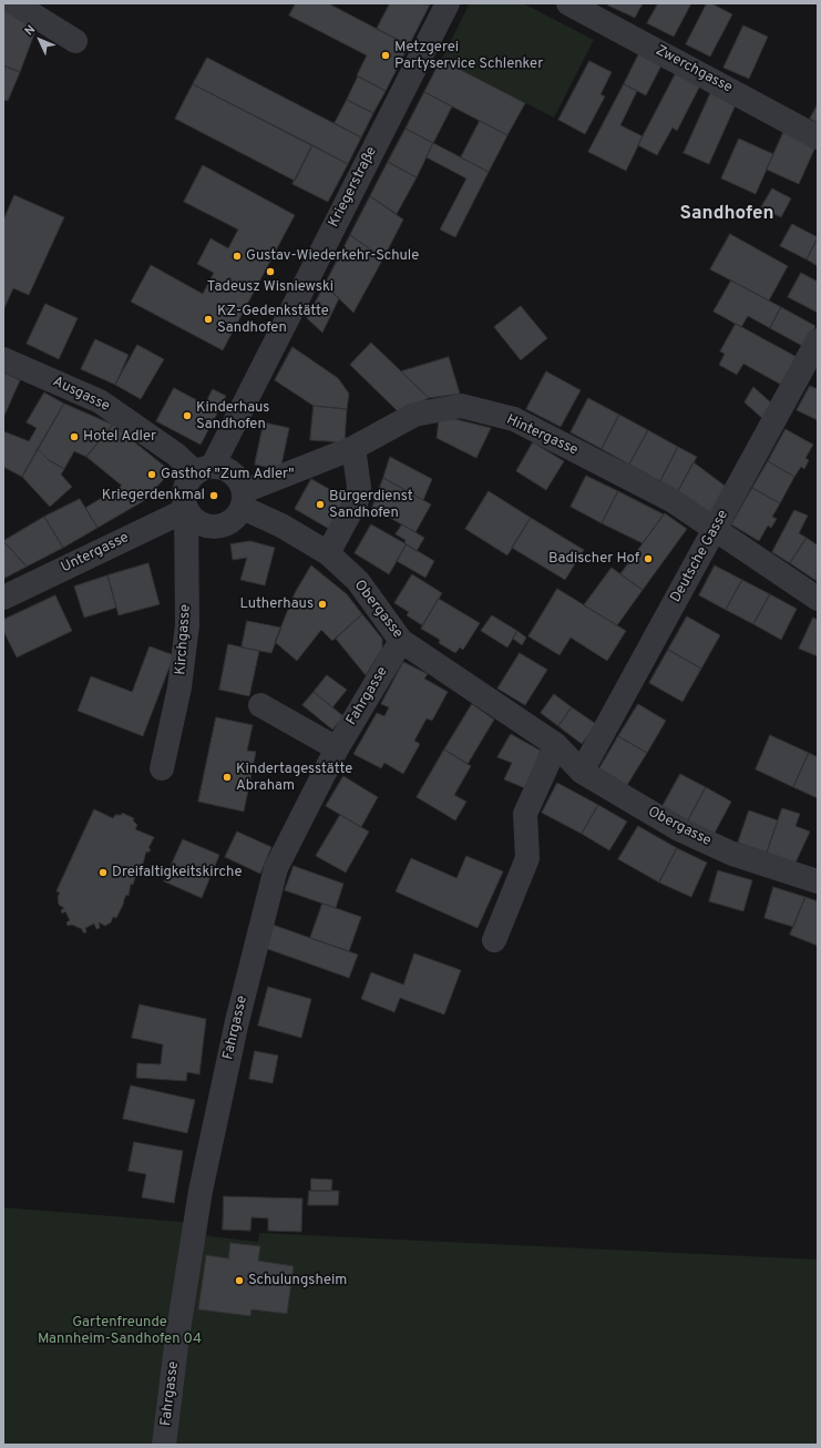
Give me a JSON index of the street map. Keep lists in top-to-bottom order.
{
  "streets": {
    "street": [
      "Zwerchgasse",
      "Kriegerstraße",
      "Ausgasse",
      "Hintergasse",
      "Untergasse",
      "Deutsche Gasse",
      "Obergasse",
      "Kirchgasse",
      "Fahrgasse"
    ]
  },
  "crossings": [
    ["Kriegerstraße", "Ausgasse"],
    ["Kriegerstraße", "Hintergasse"],
    ["Kriegerstraße", "Untergasse"],
    ["Kriegerstraße", "Obergasse"],
    ["Kriegerstraße", "Kirchgasse"],
    ["Ausgasse", "Hintergasse"],
    ["Ausgasse", "Untergasse"],
    ["Ausgasse", "Obergasse"],
    ["Ausgasse", "Kirchgasse"],
    ["Hintergasse", "Untergasse"],
    ["Hintergasse", "Deutsche Gasse"],
    ["Hintergasse", "Obergasse"],
    ["Hintergasse", "Kirchgasse"],
    ["Untergasse", "Obergasse"],
    ["Untergasse", "Kirchgasse"],
    ["Deutsche Gasse", "Obergasse"],
    ["Obergasse", "Kirchgasse"],
    ["Obergasse", "Fahrgasse"]
  ],
  "districts": ["Sandhofen"],
  "parks": ["Gartenfreunde Mannheim-Sandhofen 04"],
  "places": [
    "Metzgerei Partyservice Schlenker",
    "Gustav-Wiederkehr-Schule",
    "Tadeusz Wisniewski",
    "KZ-Gedenkstätte Sandhofen",
    "Kinderhaus Sandhofen",
    "Hotel Adler",
    "Gasthof \"Zum Adler\"",
    "Kriegerdenkmal",
    "Bürgerdienst Sandhofen",
    "Badischer Hof",
    "Lutherhaus",
    "Kindertagesstätte Abraham",
    "Dreifaltigkeitskirche",
    "Schulungsheim"
  ],
  "north": "top left"
}
